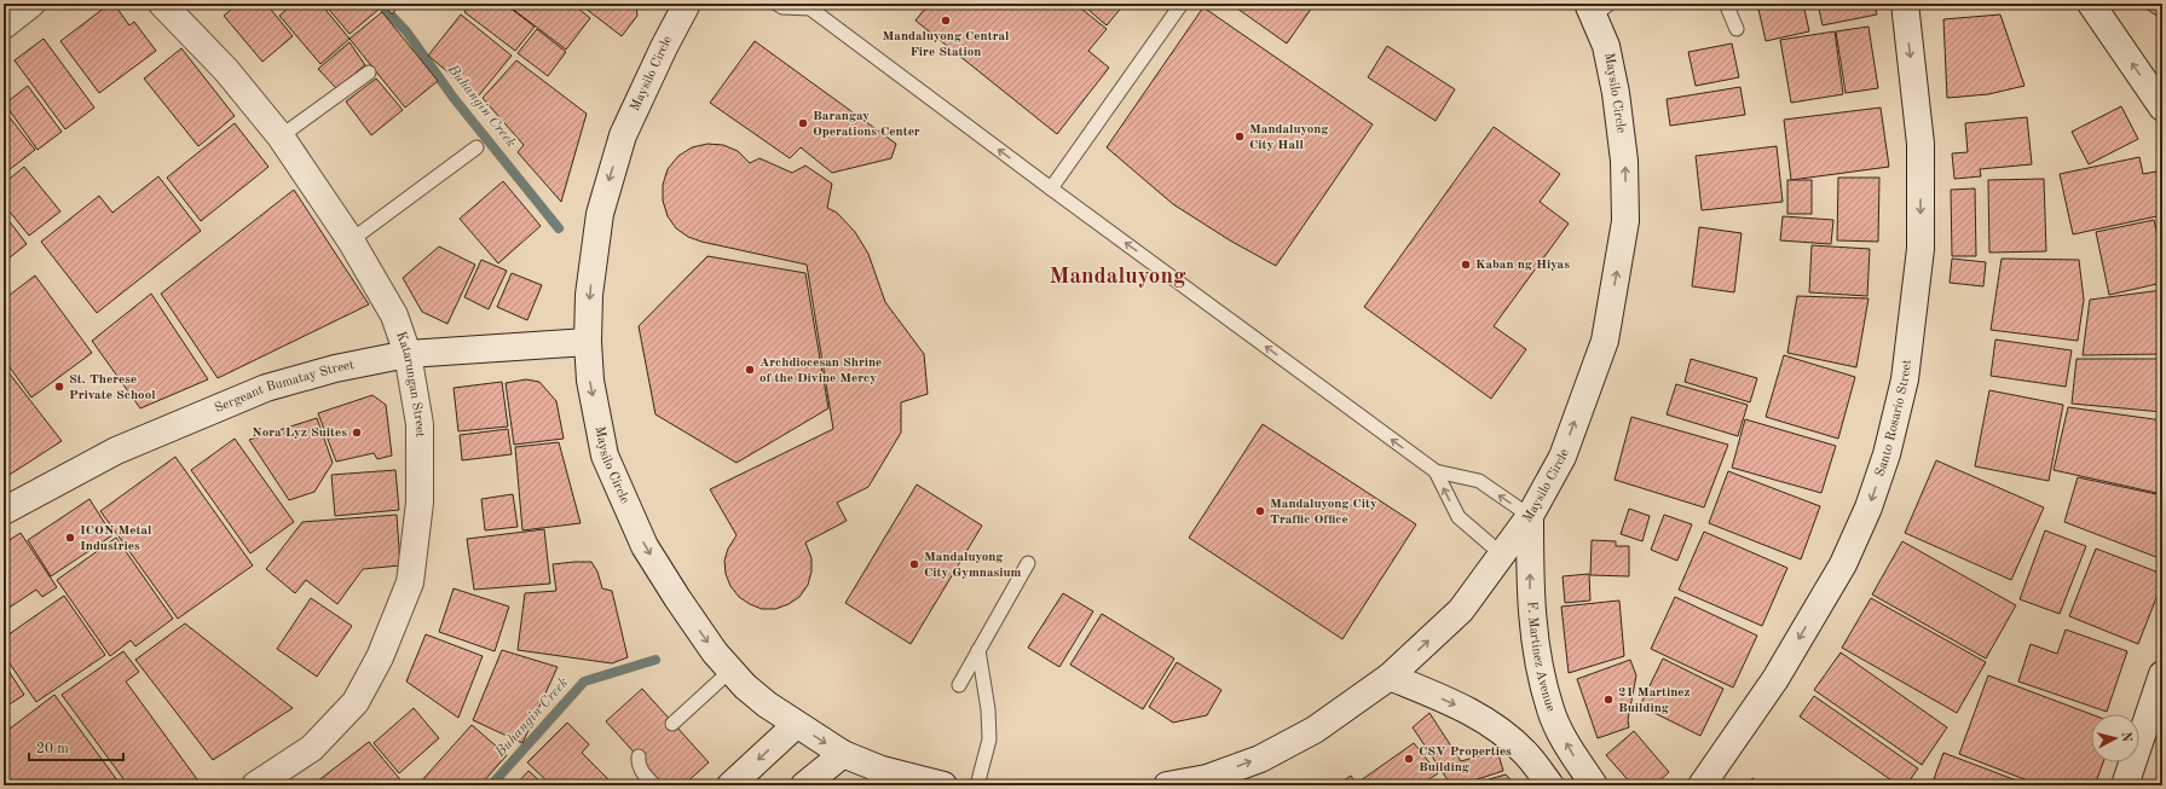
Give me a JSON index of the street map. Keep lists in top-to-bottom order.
{
  "streets": {
    "street": [
      "Maysilo Circle",
      "Katarungan Street",
      "Sergeant Bumatay Street",
      "Santo Rosario Street",
      "F. Martinez Avenue"
    ]
  },
  "crossings": [
    ["Maysilo Circle", "Sergeant Bumatay Street"],
    ["Maysilo Circle", "F. Martinez Avenue"],
    ["Katarungan Street", "Sergeant Bumatay Street"]
  ],
  "one_way": ["Santo Rosario Street", "F. Martinez Avenue"],
  "districts": ["Mandaluyong"],
  "water": ["Buhangin Creek"],
  "places": [
    "Mandaluyong Central Fire Station",
    "Barangay Operations Center",
    "Mandaluyong City Hall",
    "Kaban ng Hiyas",
    "Archdiocesan Shrine of the Divine Mercy",
    "St. Therese Private School",
    "Nora Lyz Suites",
    "Mandaluyong City Traffic Office",
    "ICON Metal Industries",
    "Mandaluyong City Gymnasium",
    "21 Martinez Building",
    "CSV Properties Building"
  ],
  "scale_bar": "20 m",
  "north": "right"
}
